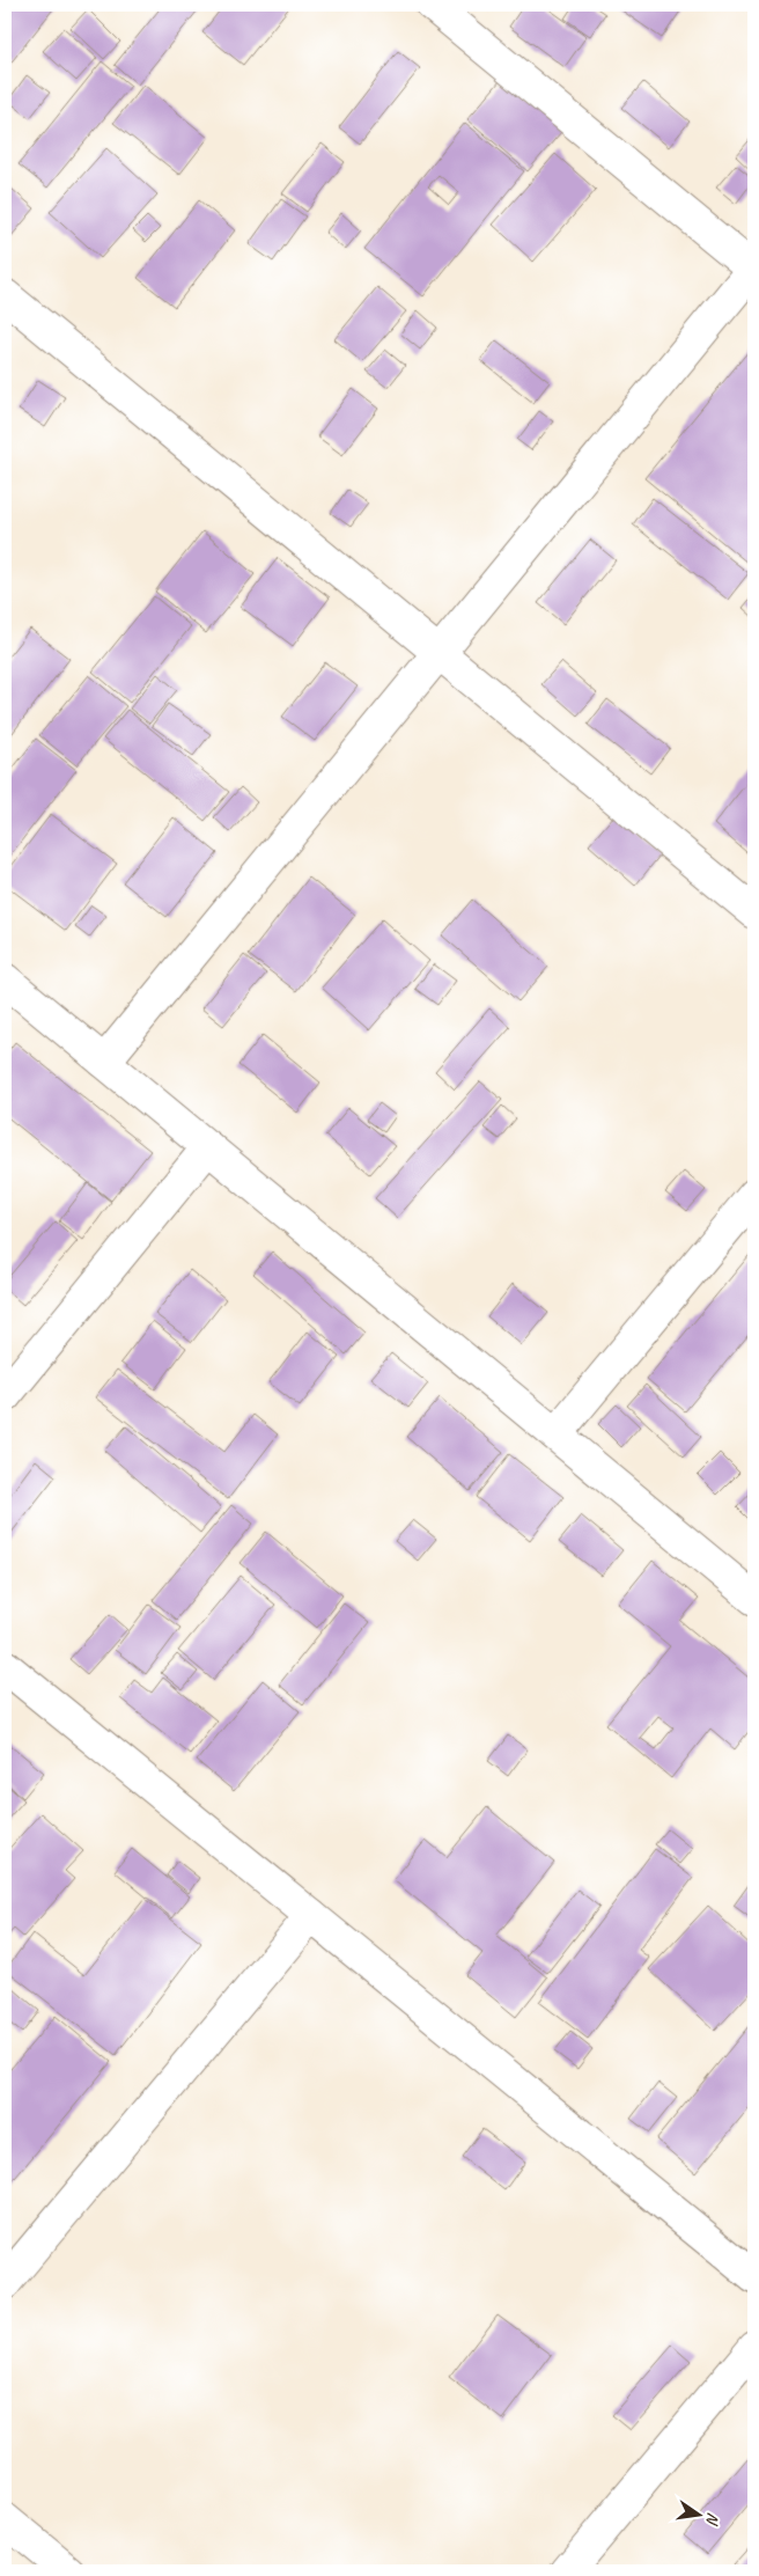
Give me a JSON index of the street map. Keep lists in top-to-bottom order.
{
  "north": "right"
}
